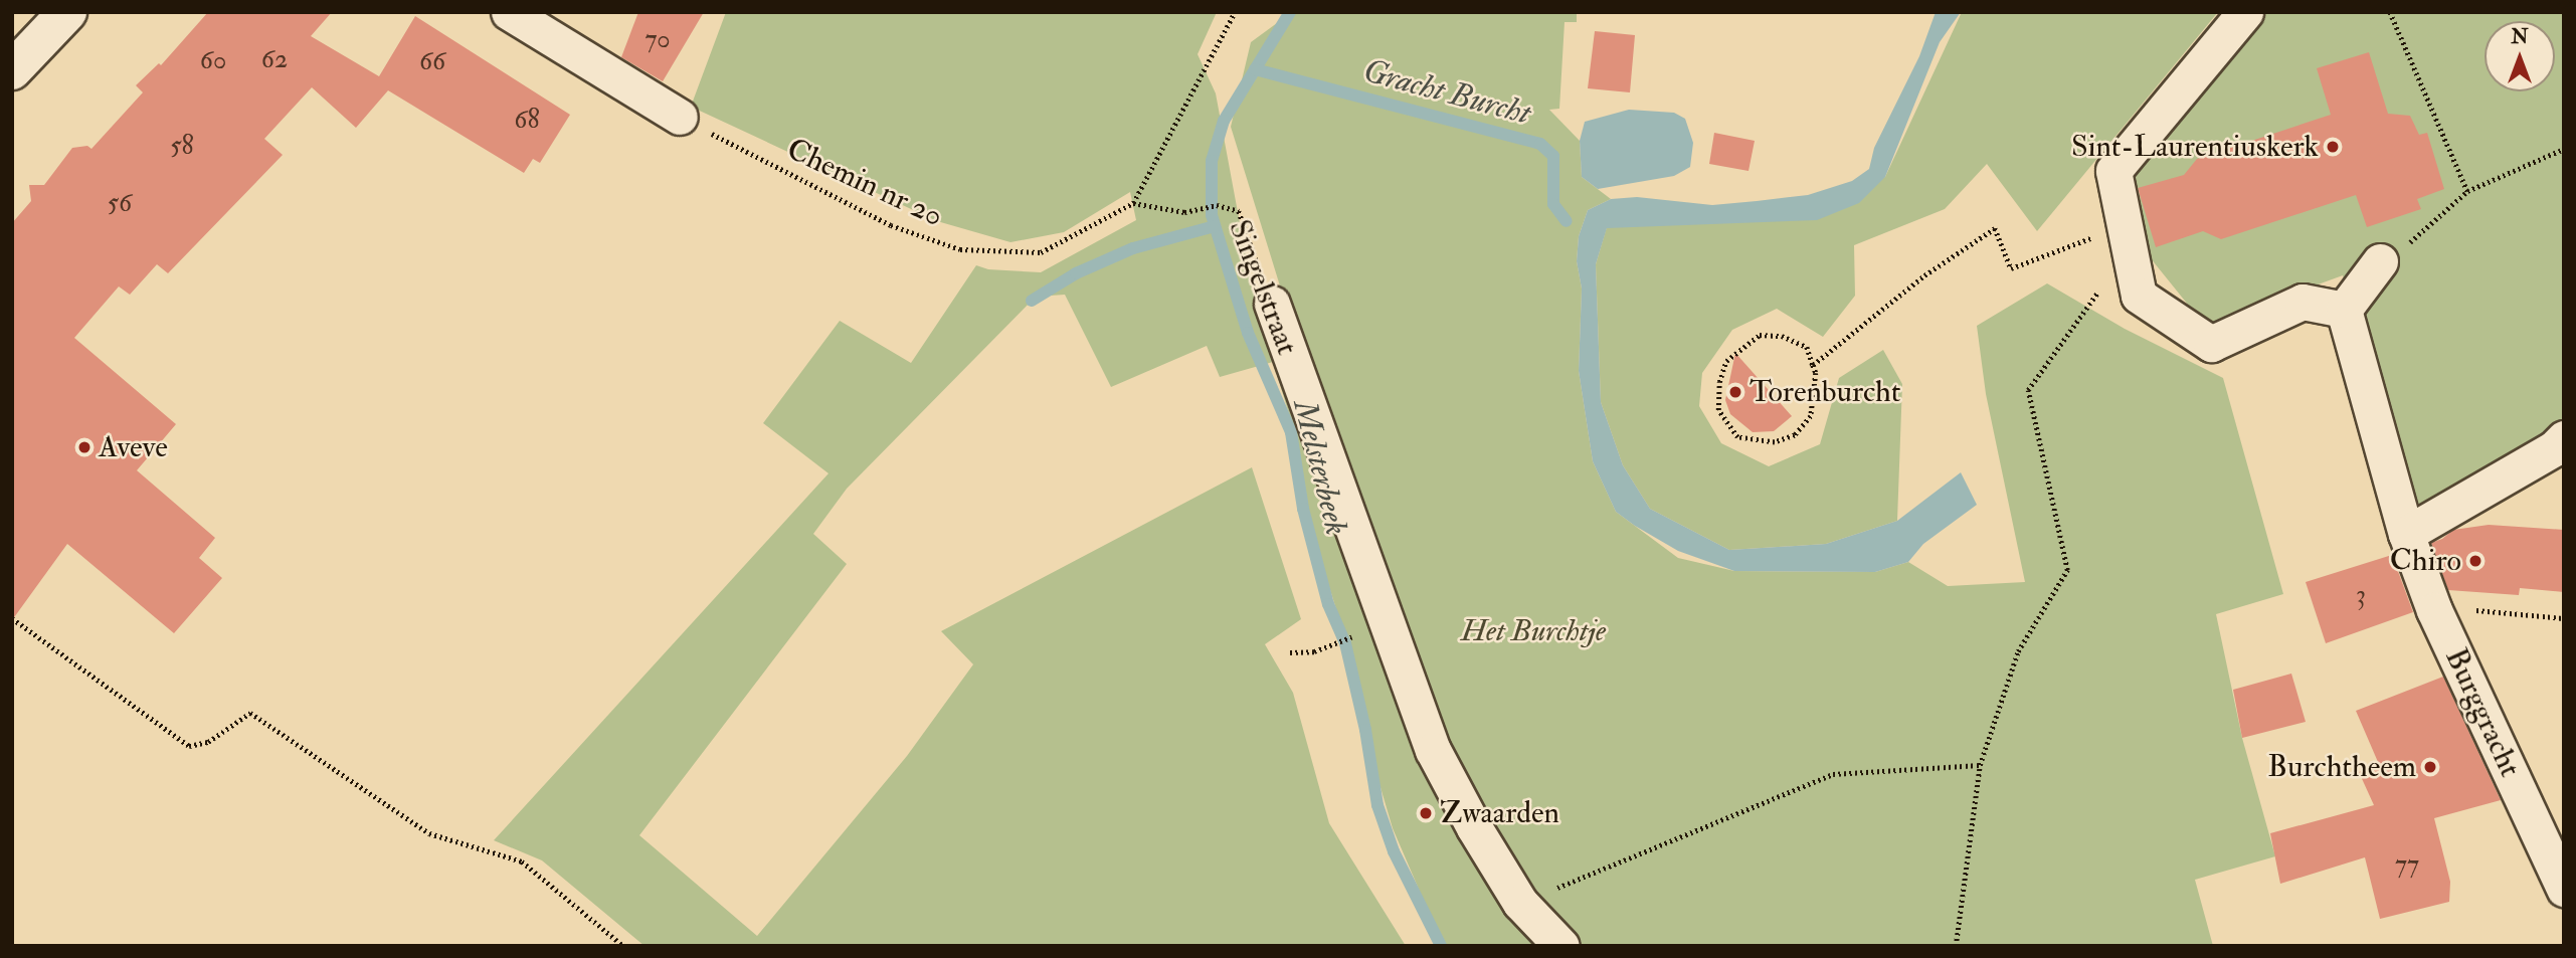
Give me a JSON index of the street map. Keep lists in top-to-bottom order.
{
  "streets": {
    "street": ["Singelstraat", "Burggracht"],
    "path": ["Chemin nr 20"]
  },
  "crossings": [
    ["Chemin nr 20", "Singelstraat"]
  ],
  "water": ["Gracht Burcht", "Melsterbeek"],
  "parks": ["Het Burchtje"],
  "places": [
    "Sint-Laurentiuskerk",
    "Torenburcht",
    "Aveve",
    "Chiro",
    "Burchtheem",
    "Zwaarden"
  ],
  "house_numbers": [
    "70",
    "62",
    "60",
    "66",
    "68",
    "58",
    "56",
    "3",
    "77"
  ],
  "north": "top"
}
